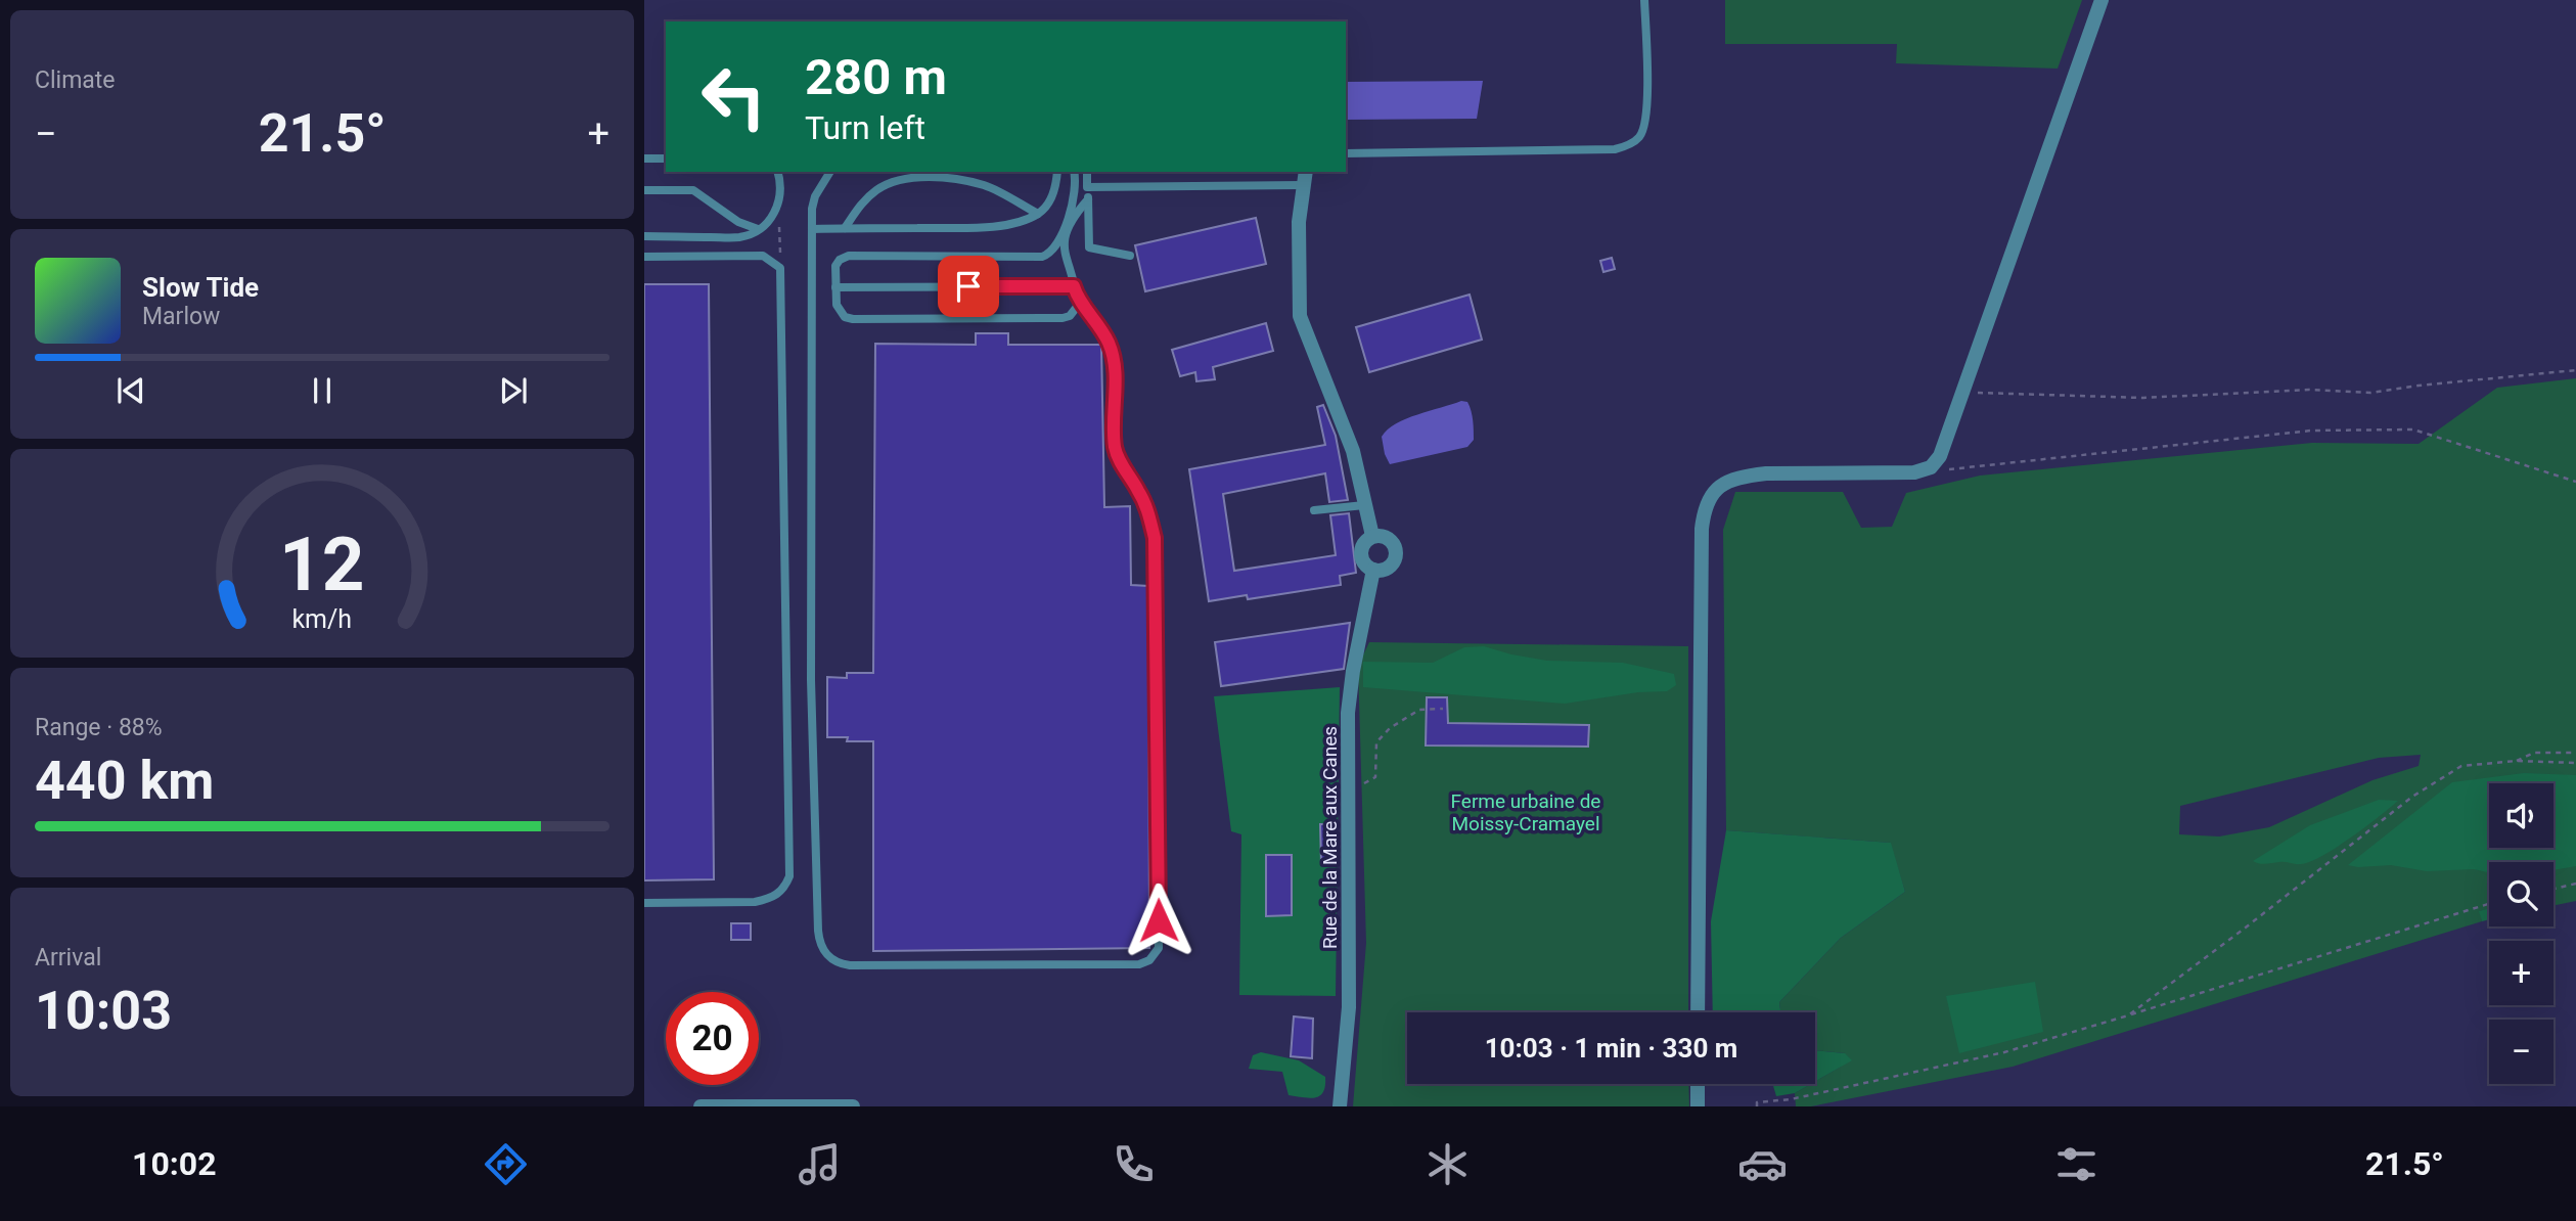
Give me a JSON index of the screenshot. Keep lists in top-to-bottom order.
{
  "streets": {
    "street": ["Rue de la Mare aux Canes"]
  },
  "parks": ["Ferme urbaine de Moissy-Cramayel"],
  "page": {
    "tile": [
      "Climate",
      ["Range · 88%", "440 km"],
      ["Arrival", "10:03"]
    ],
    "turn": ["280 m", "Turn left"],
    "heat": ["−", "21.5°", "+"],
    "song": ["Slow Tide", "Marlow"],
    "map_buttons": ["+", "−"],
    "limit": "20",
    "trip": "10:03 · 1 min · 330 m",
    "tabs": ["10:02", "21.5°"],
    "gauge": ["12", "km/h"]
  }
}
